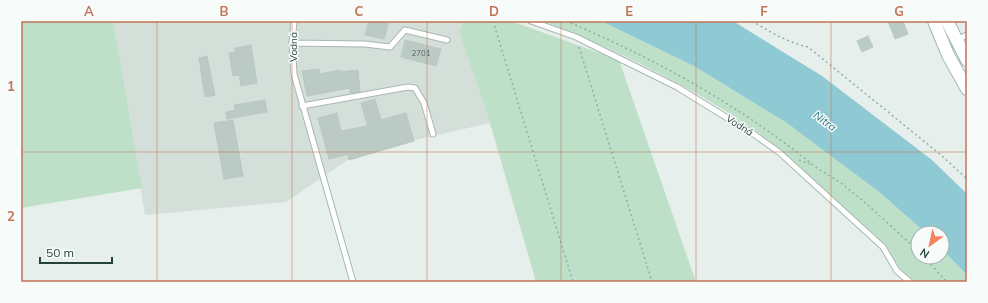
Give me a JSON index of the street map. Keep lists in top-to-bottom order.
{
  "streets": {
    "lane": ["Vodná"]
  },
  "water": ["Nitra"],
  "house_numbers": ["2701"],
  "scale_bar": "50 m",
  "north": "bottom left",
  "grid": {
    "columns": [
      "A",
      "B",
      "C",
      "D",
      "E",
      "F",
      "G"
    ],
    "rows": ["1", "2"]
  }
}
